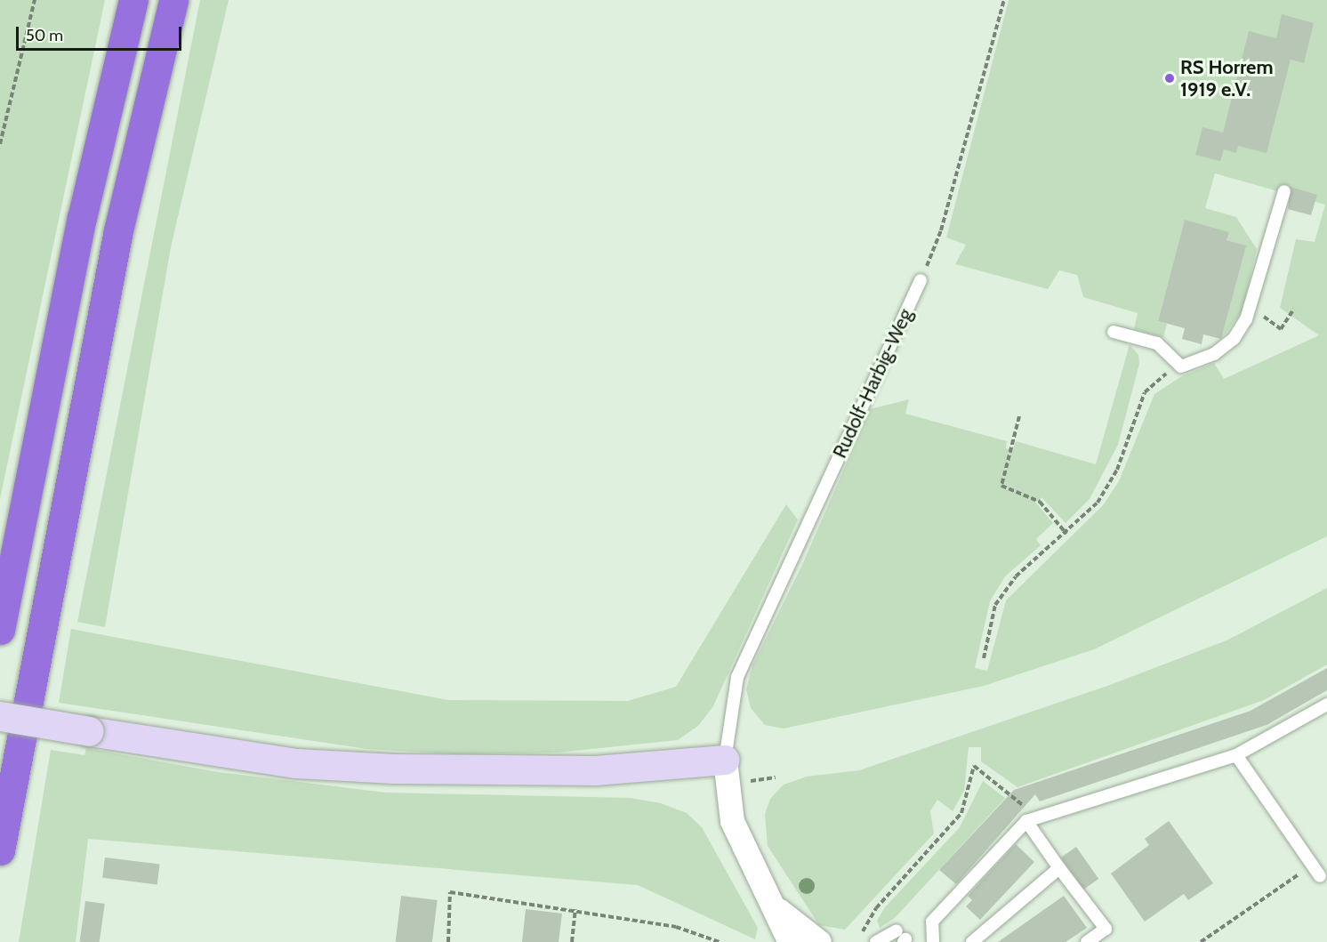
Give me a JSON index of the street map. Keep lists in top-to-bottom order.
{
  "streets": {
    "lane": ["Rudolf-Harbig-Weg"]
  },
  "places": ["RS Horrem 1919 e.V."],
  "scale_bar": "50 m"
}
